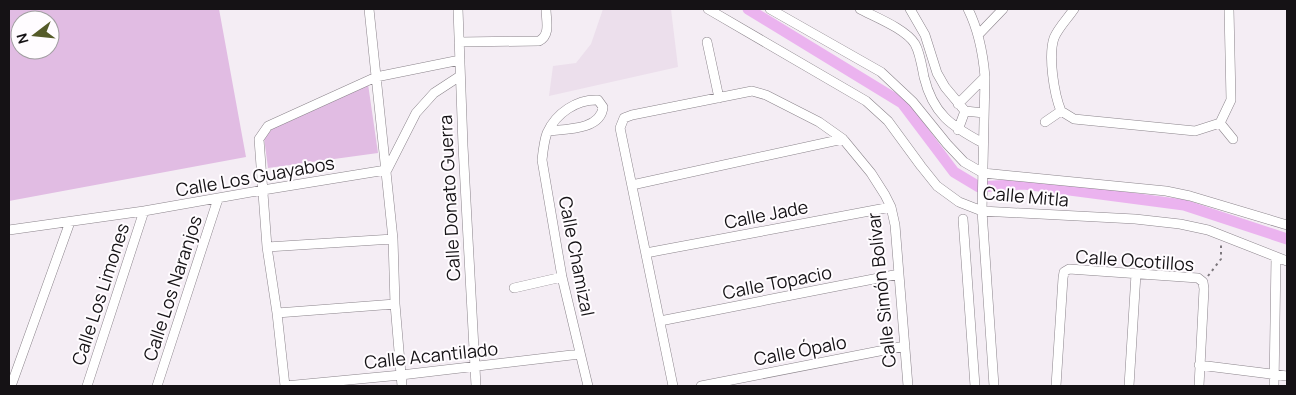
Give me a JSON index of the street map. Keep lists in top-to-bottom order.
{
  "streets": {
    "street": [
      "Calle Los Guayabos",
      "Calle Mitla",
      "Calle Donato Guerra",
      "Calle Jade",
      "Calle Chamizal",
      "Calle Ocotillos",
      "Calle Topacio",
      "Calle Los Naranjos",
      "Calle Simón Bolívar",
      "Calle Los Limones",
      "Calle Ópalo",
      "Calle Acantilado"
    ]
  },
  "crossings": [
    ["Calle Los Guayabos", "Calle Los Naranjos"],
    ["Calle Los Guayabos", "Calle Los Limones"],
    ["Calle Donato Guerra", "Calle Acantilado"],
    ["Calle Jade", "Calle Simón Bolívar"],
    ["Calle Chamizal", "Calle Acantilado"],
    ["Calle Topacio", "Calle Simón Bolívar"],
    ["Calle Simón Bolívar", "Calle Ópalo"]
  ],
  "north": "left"
}
